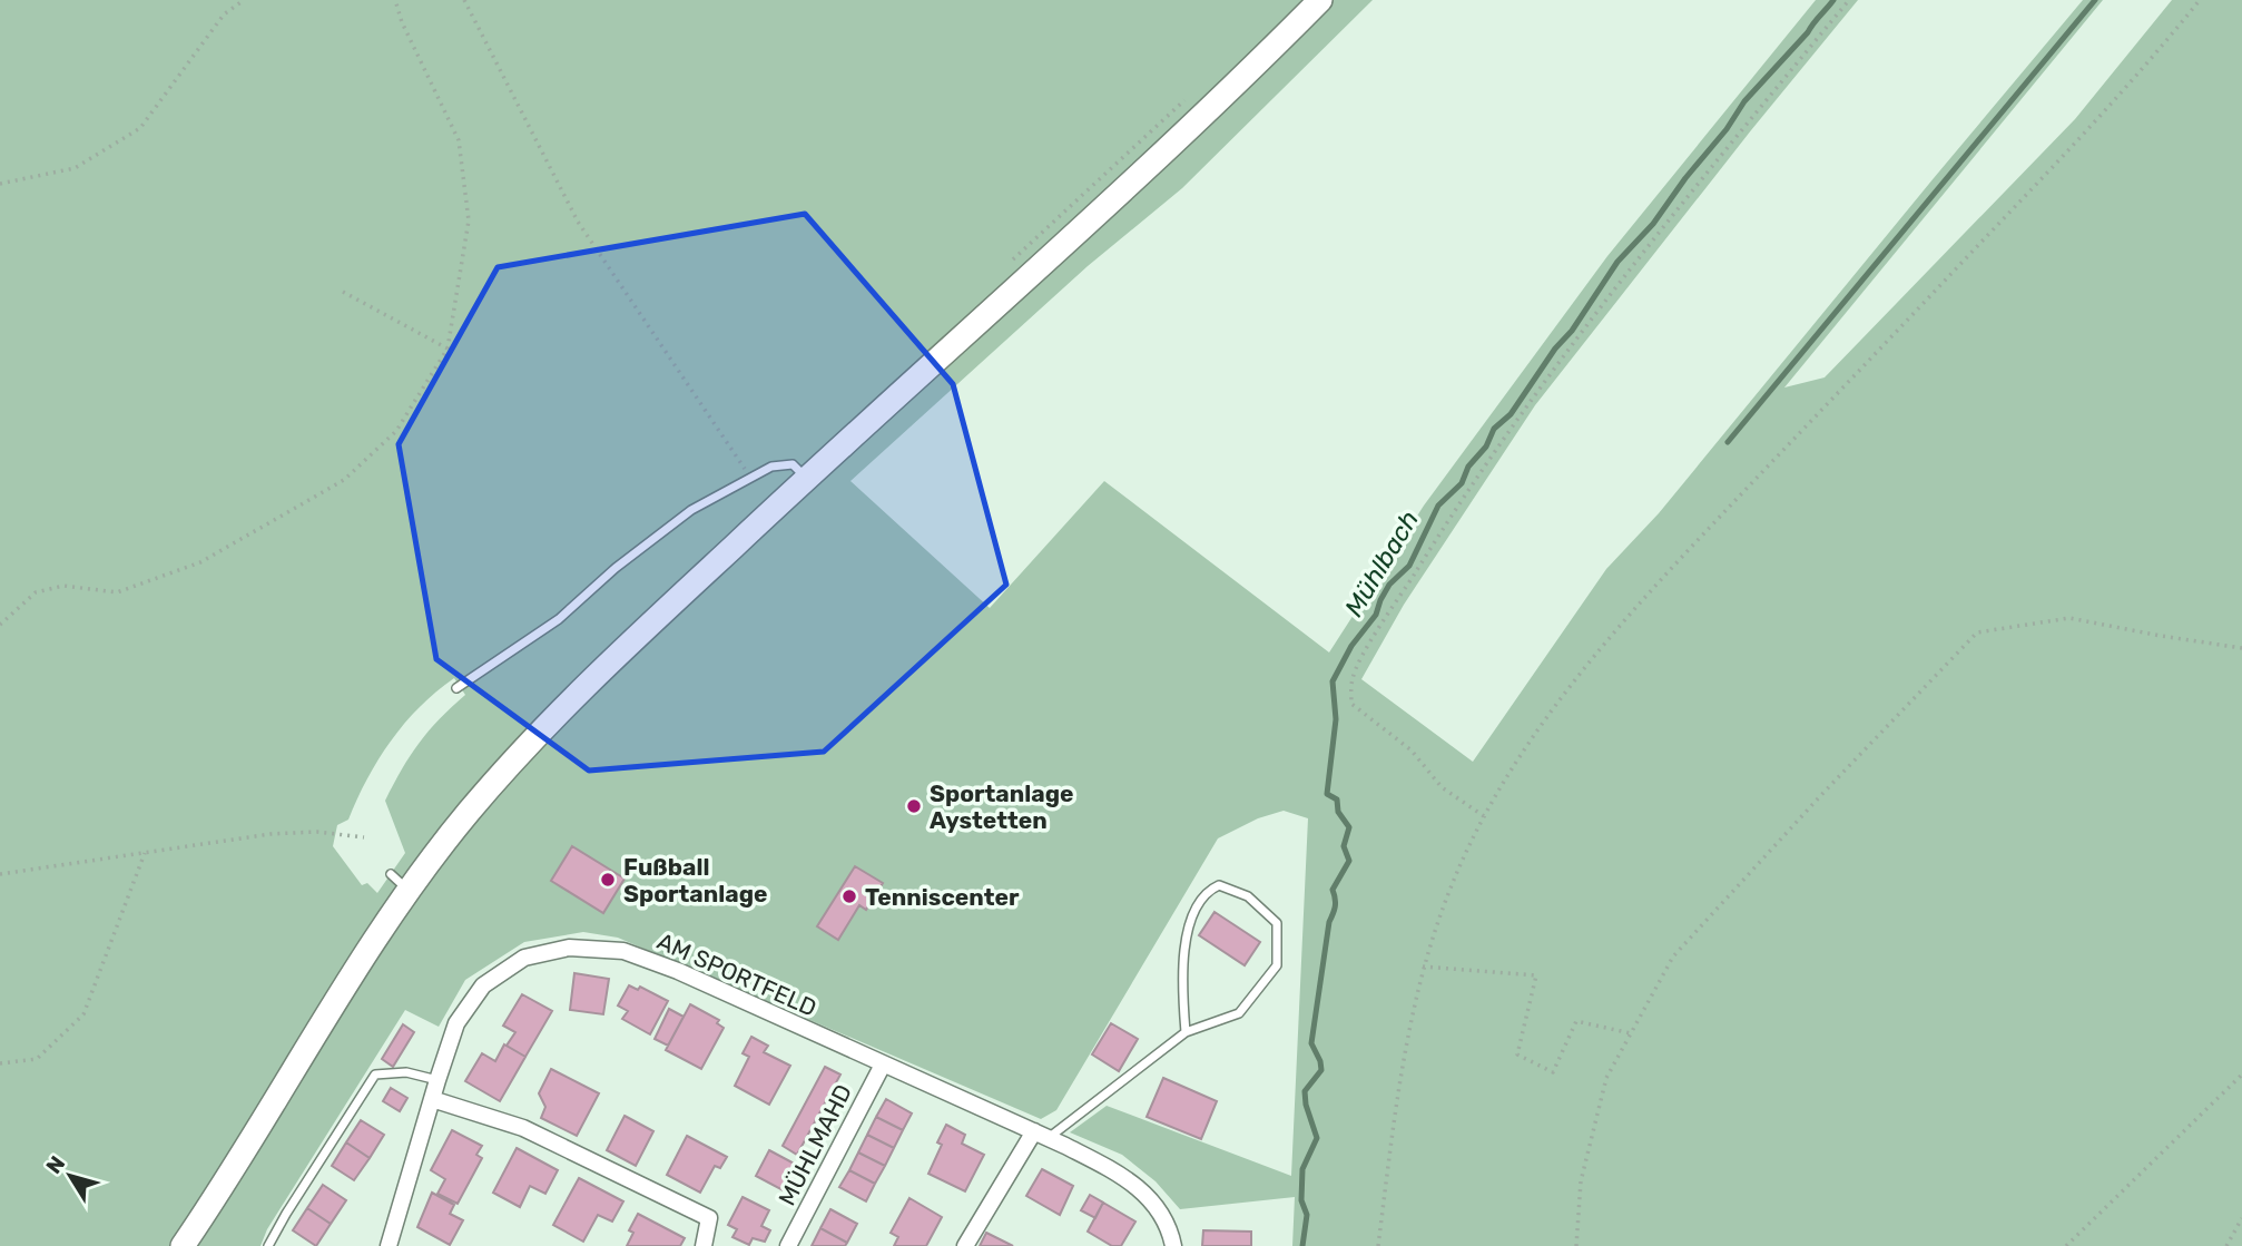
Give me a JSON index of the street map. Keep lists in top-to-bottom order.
{
  "streets": {
    "street": ["AM SPORTFELD", "MÜHLMAHD"]
  },
  "crossings": [
    ["AM SPORTFELD", "MÜHLMAHD"]
  ],
  "water": ["Mühlbach"],
  "places": ["Sportanlage Aystetten", "Fußball Sportanlage", "Tenniscenter"],
  "north": "top left"
}
